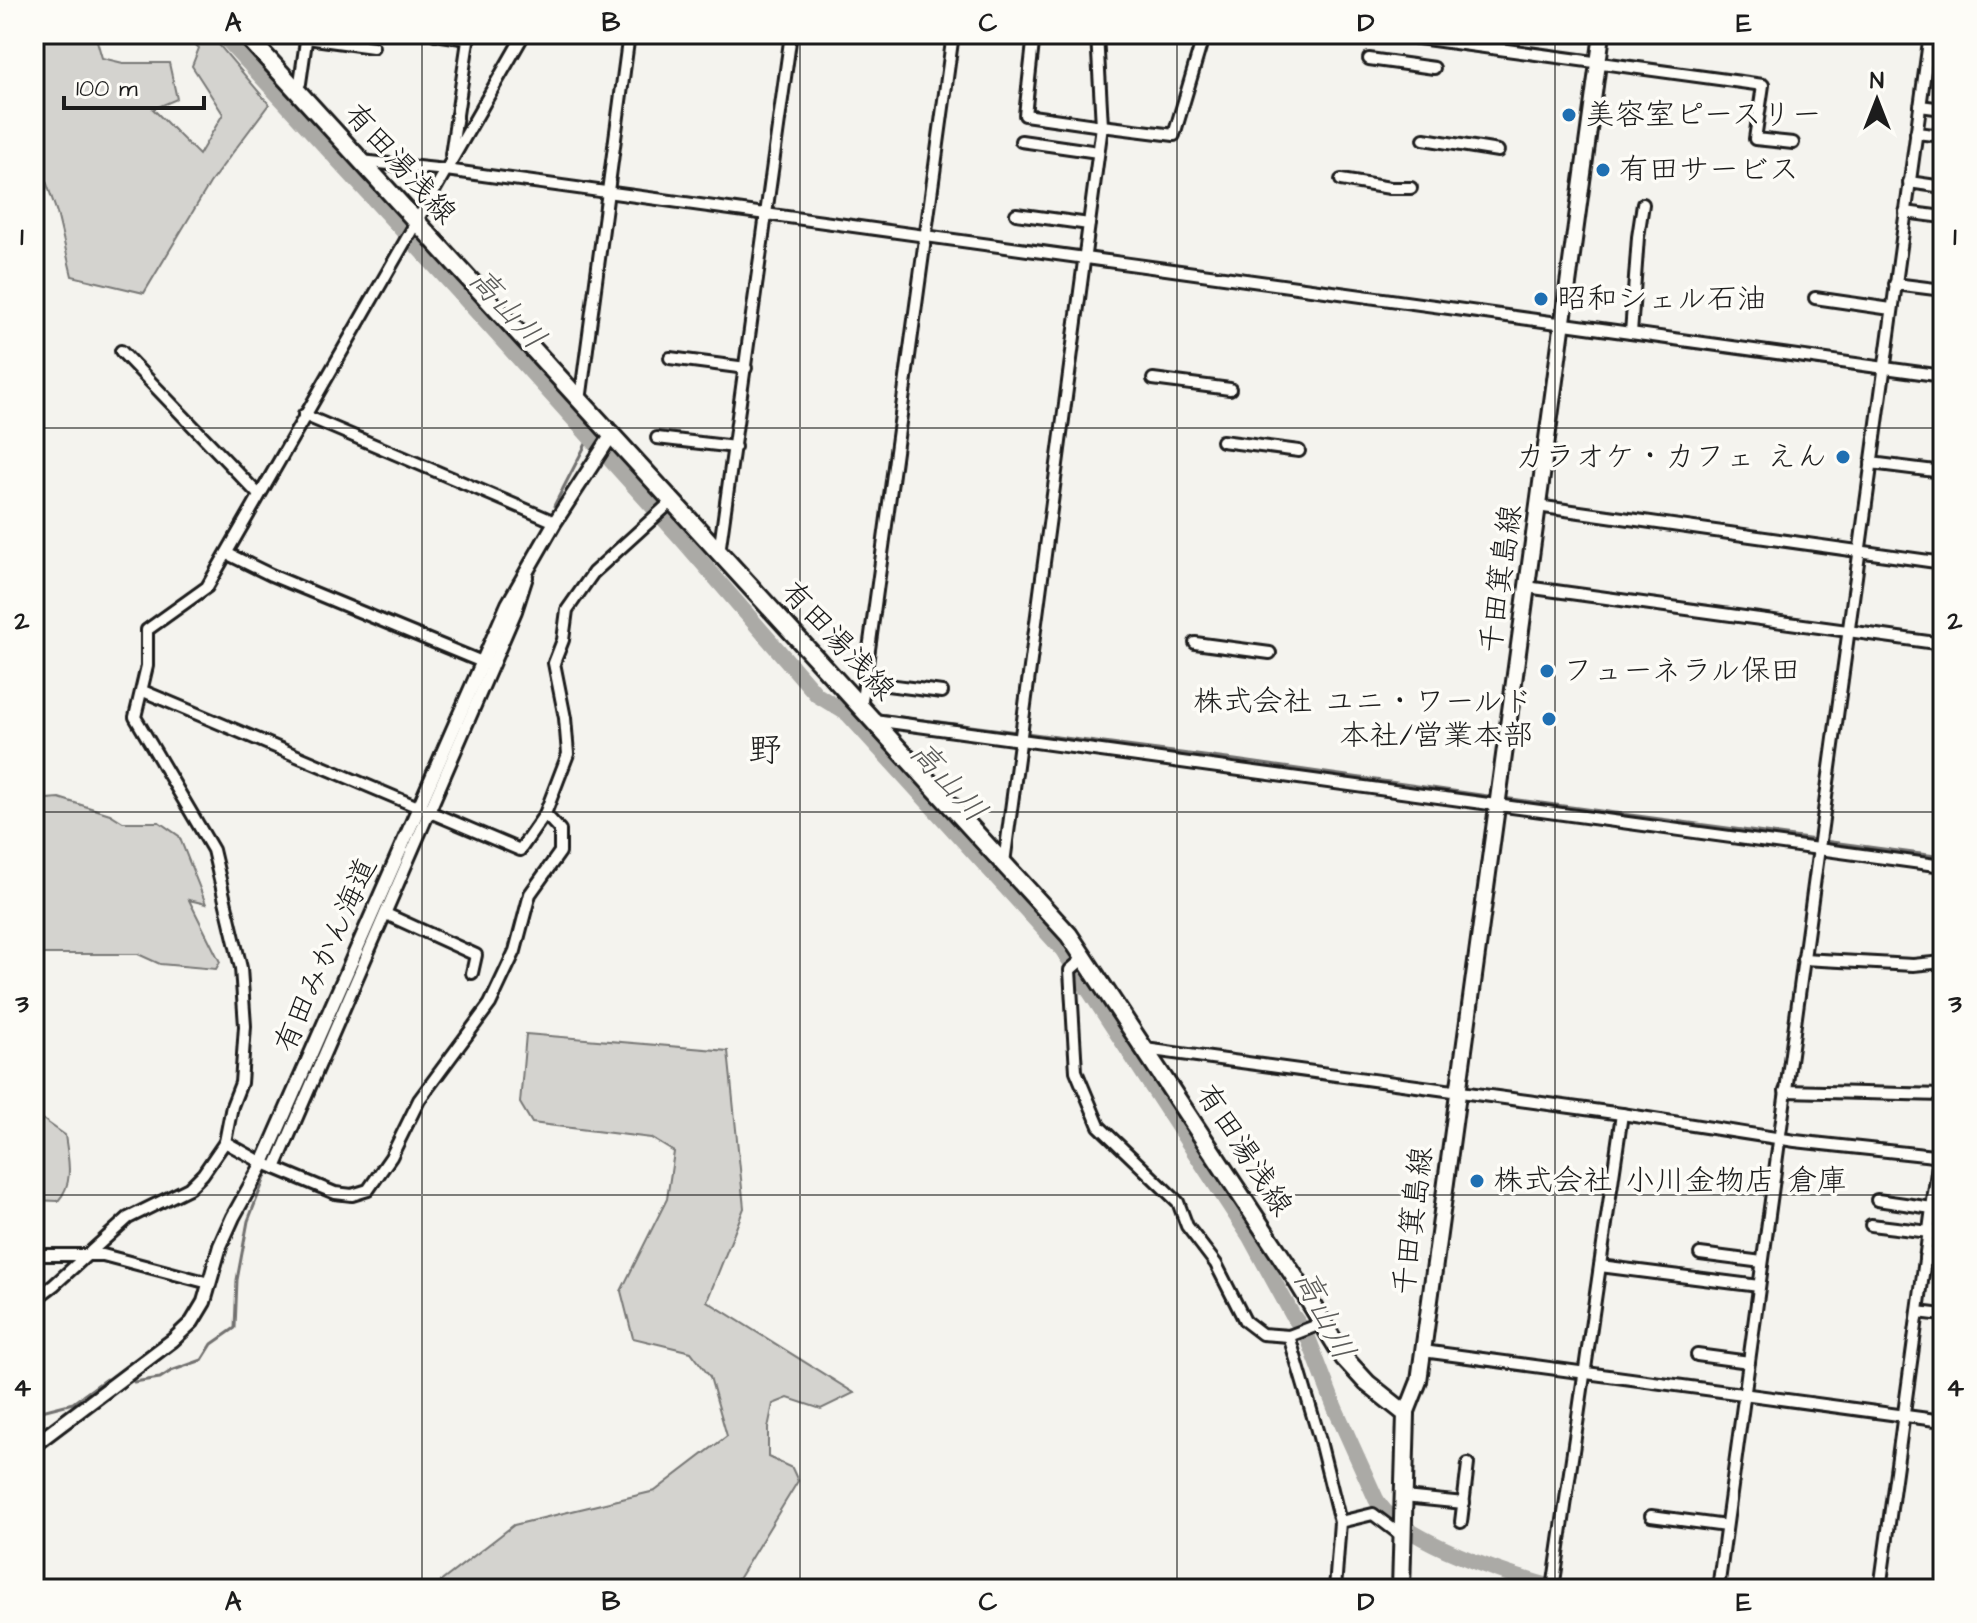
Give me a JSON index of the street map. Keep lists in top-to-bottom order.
{
  "streets": {
    "main road": ["有田湯浅線", "千田箕島線"],
    "street": ["有田みかん海道"]
  },
  "crossings": [
    ["有田湯浅線", "千田箕島線"],
    ["有田湯浅線", "有田みかん海道"]
  ],
  "districts": ["野"],
  "water": ["高山川"],
  "places": [
    "美容室ピースリー",
    "有田サービス",
    "昭和シェル石油",
    "カラオケ・カフェ えん",
    "フューネラル保田",
    "株式会社 ユニ・ワールド 本社/営業本部",
    "株式会社 小川金物店 倉庫"
  ],
  "scale_bar": "100 m",
  "north": "top",
  "grid": {
    "columns": [
      "A",
      "B",
      "C",
      "D",
      "E"
    ],
    "rows": [
      "1",
      "2",
      "3",
      "4"
    ]
  }
}
